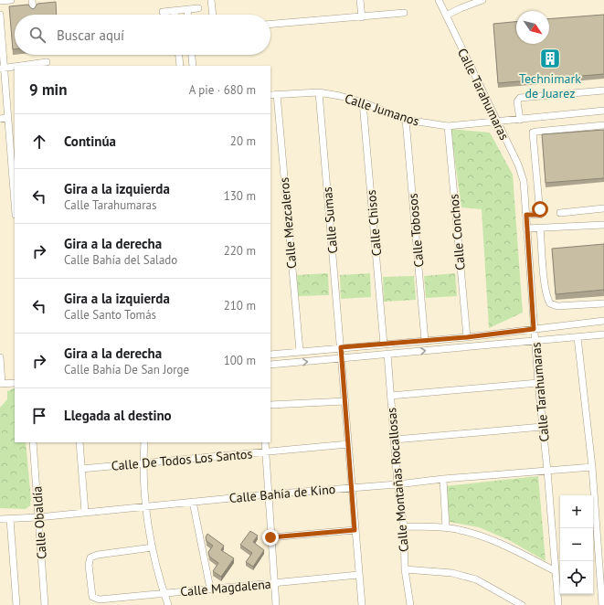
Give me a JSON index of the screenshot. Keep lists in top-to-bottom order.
{
  "streets": {
    "street": [
      "Calle Tarahumaras",
      "Calle Jumanos",
      "Calle Sumas",
      "Calle Mezcaleros",
      "Calle Chisos",
      "Calle Tobosos",
      "Calle Conchos",
      "Calle De Todos Los Santos",
      "Calle Montañas Rocallosas",
      "Calle Bahía de Kino",
      "Calle Obaldía",
      "Calle Magdalena"
    ]
  },
  "crossings": [
    ["Calle Tarahumaras", "Calle Jumanos"],
    ["Calle Tarahumaras", "Calle Bahía de Kino"],
    ["Calle Jumanos", "Calle Sumas"],
    ["Calle Jumanos", "Calle Mezcaleros"],
    ["Calle Jumanos", "Calle Chisos"],
    ["Calle Jumanos", "Calle Tobosos"],
    ["Calle Jumanos", "Calle Conchos"],
    ["Calle Sumas", "Calle De Todos Los Santos"],
    ["Calle Sumas", "Calle Bahía de Kino"],
    ["Calle Sumas", "Calle Magdalena"],
    ["Calle Montañas Rocallosas", "Calle Bahía de Kino"],
    ["Calle Bahía de Kino", "Calle Obaldía"]
  ],
  "places": {
    "building": ["Technimark de Juarez"]
  },
  "north": "bottom right",
  "page": {
    "search": "Buscar aquí",
    "heading": ["9 min", "A pie · 680 m"],
    "list": [
      ["Continúa", "20 m"],
      ["Gira a la izquierda", "Calle Tarahumaras", "130 m"],
      ["Gira a la derecha", "Calle Bahía del Salado", "220 m"],
      ["Gira a la izquierda", "Calle Santo Tomás", "210 m"],
      ["Gira a la derecha", "Calle Bahía De San Jorge", "100 m"],
      "Llegada al destino"
    ],
    "map_buttons": ["+", "−"]
  }
}
